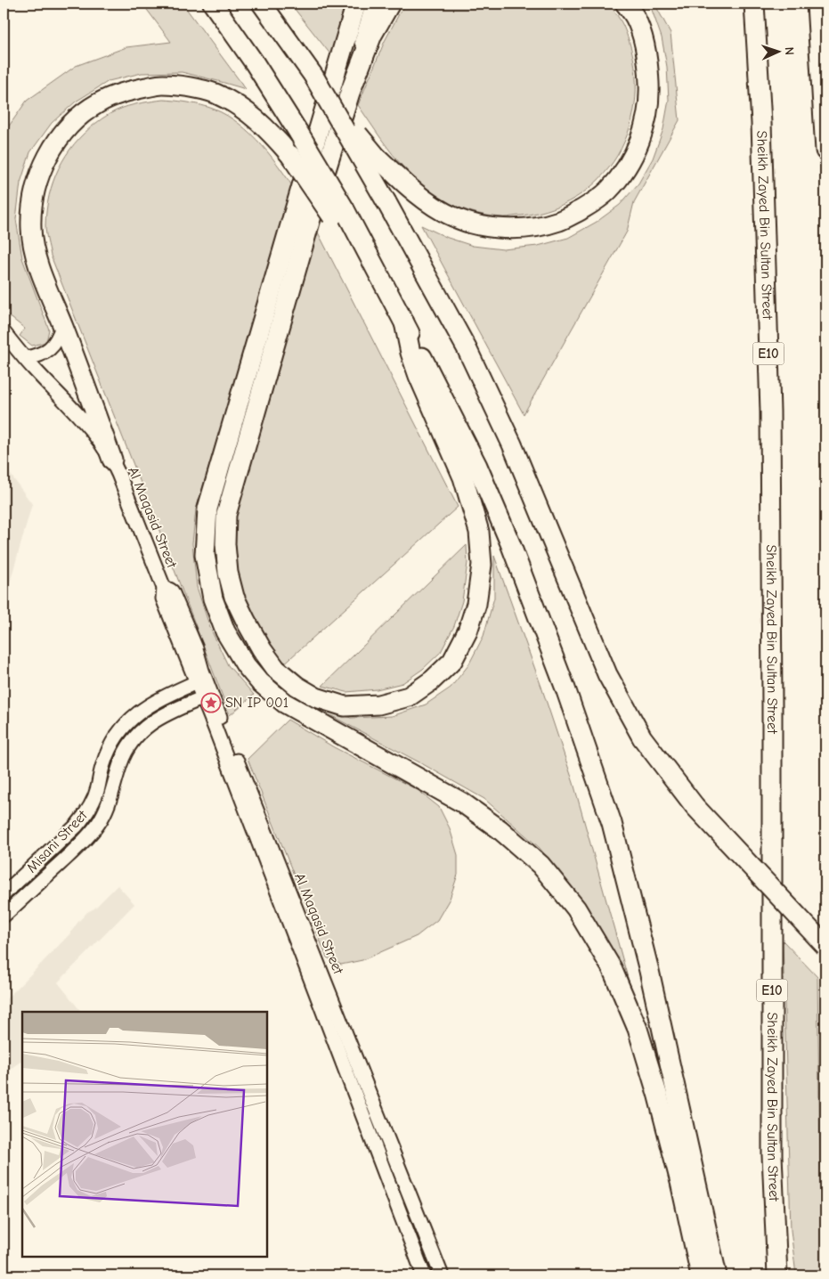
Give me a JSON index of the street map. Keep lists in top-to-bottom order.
{
  "streets": {
    "highway": ["Sheikh Zayed Bin Sultan Street", "E10"],
    "street": ["Al Maqasid Street", "Misani Street"]
  },
  "crossings": [
    ["Al Maqasid Street", "Misani Street"]
  ],
  "places": {
    "place": ["SN IP 001"]
  },
  "north": "right"
}
